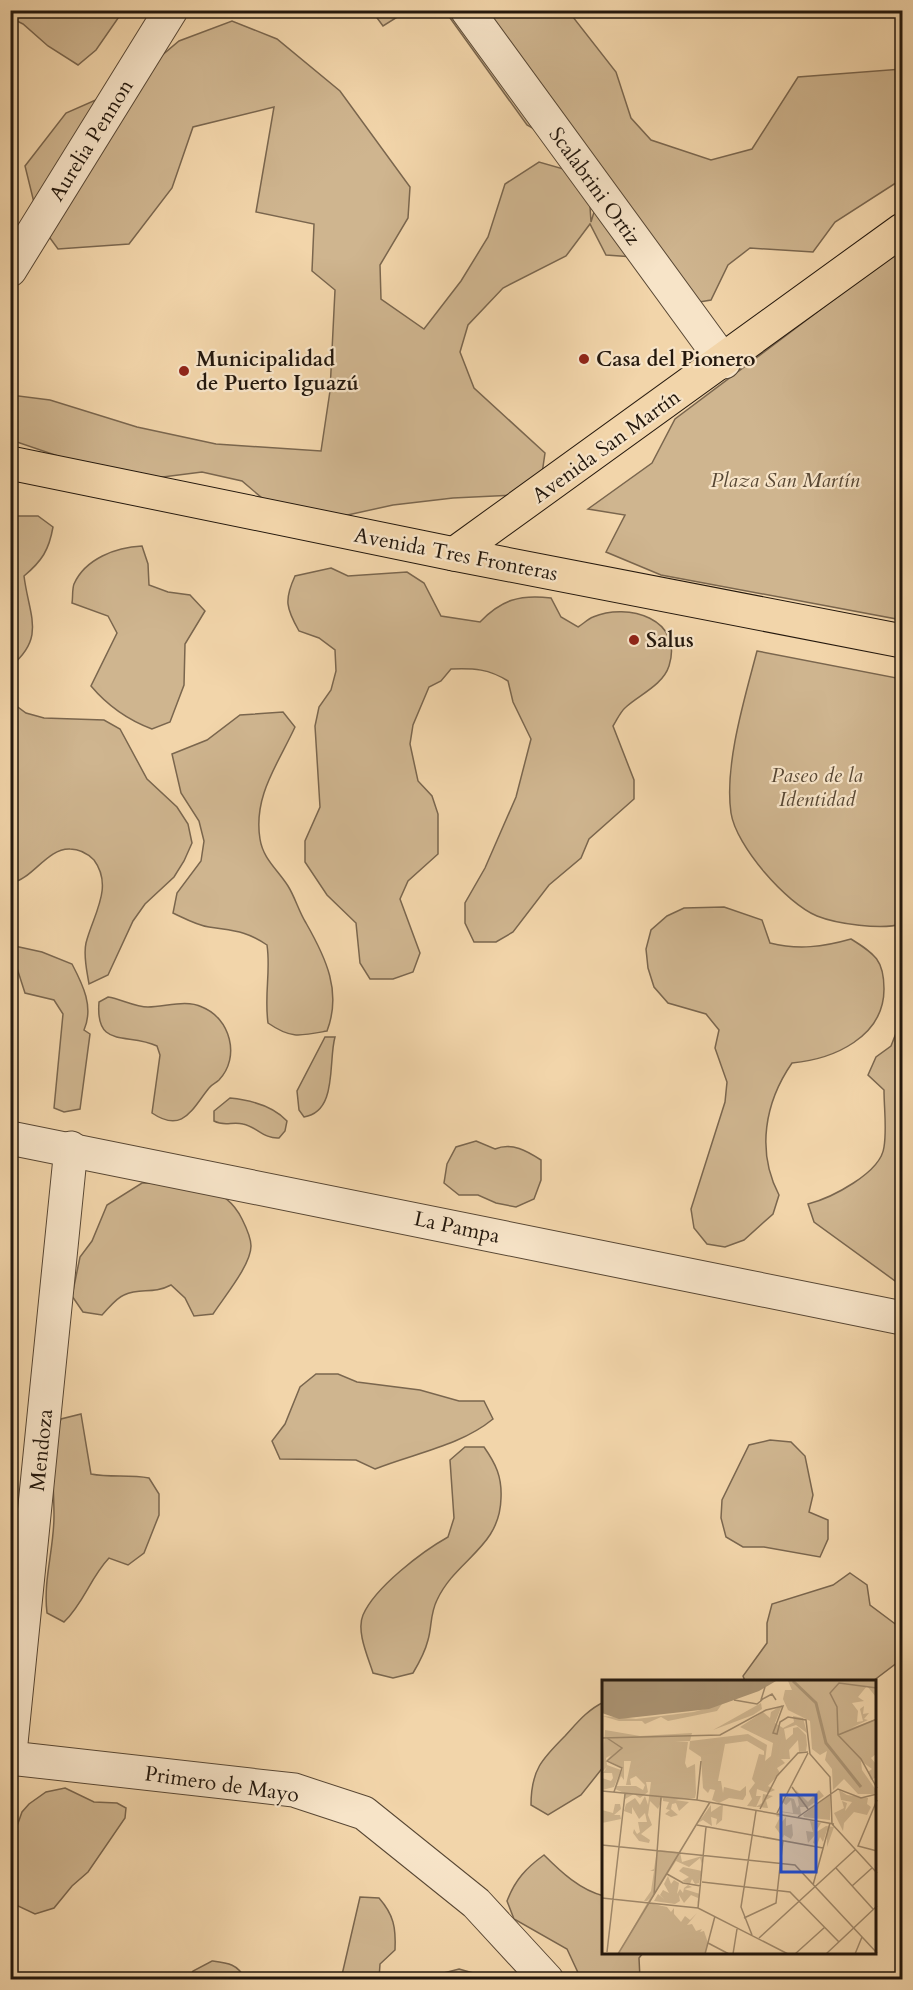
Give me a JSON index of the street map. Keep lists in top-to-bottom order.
{
  "streets": {
    "main road": ["Avenida San Martín", "Avenida Tres Fronteras"],
    "street": [
      "Aurelia Pennon",
      "Scalabrini Ortiz",
      "La Pampa",
      "Mendoza",
      "Primero de Mayo"
    ]
  },
  "crossings": [
    ["Scalabrini Ortiz", "Avenida San Martín"],
    ["Avenida San Martín", "Avenida Tres Fronteras"],
    ["La Pampa", "Mendoza"]
  ],
  "parks": ["Plaza San Martín", "Paseo de la Identidad"],
  "places": ["Casa del Pionero", "Municipalidad de Puerto Iguazú", "Salus"]
}
